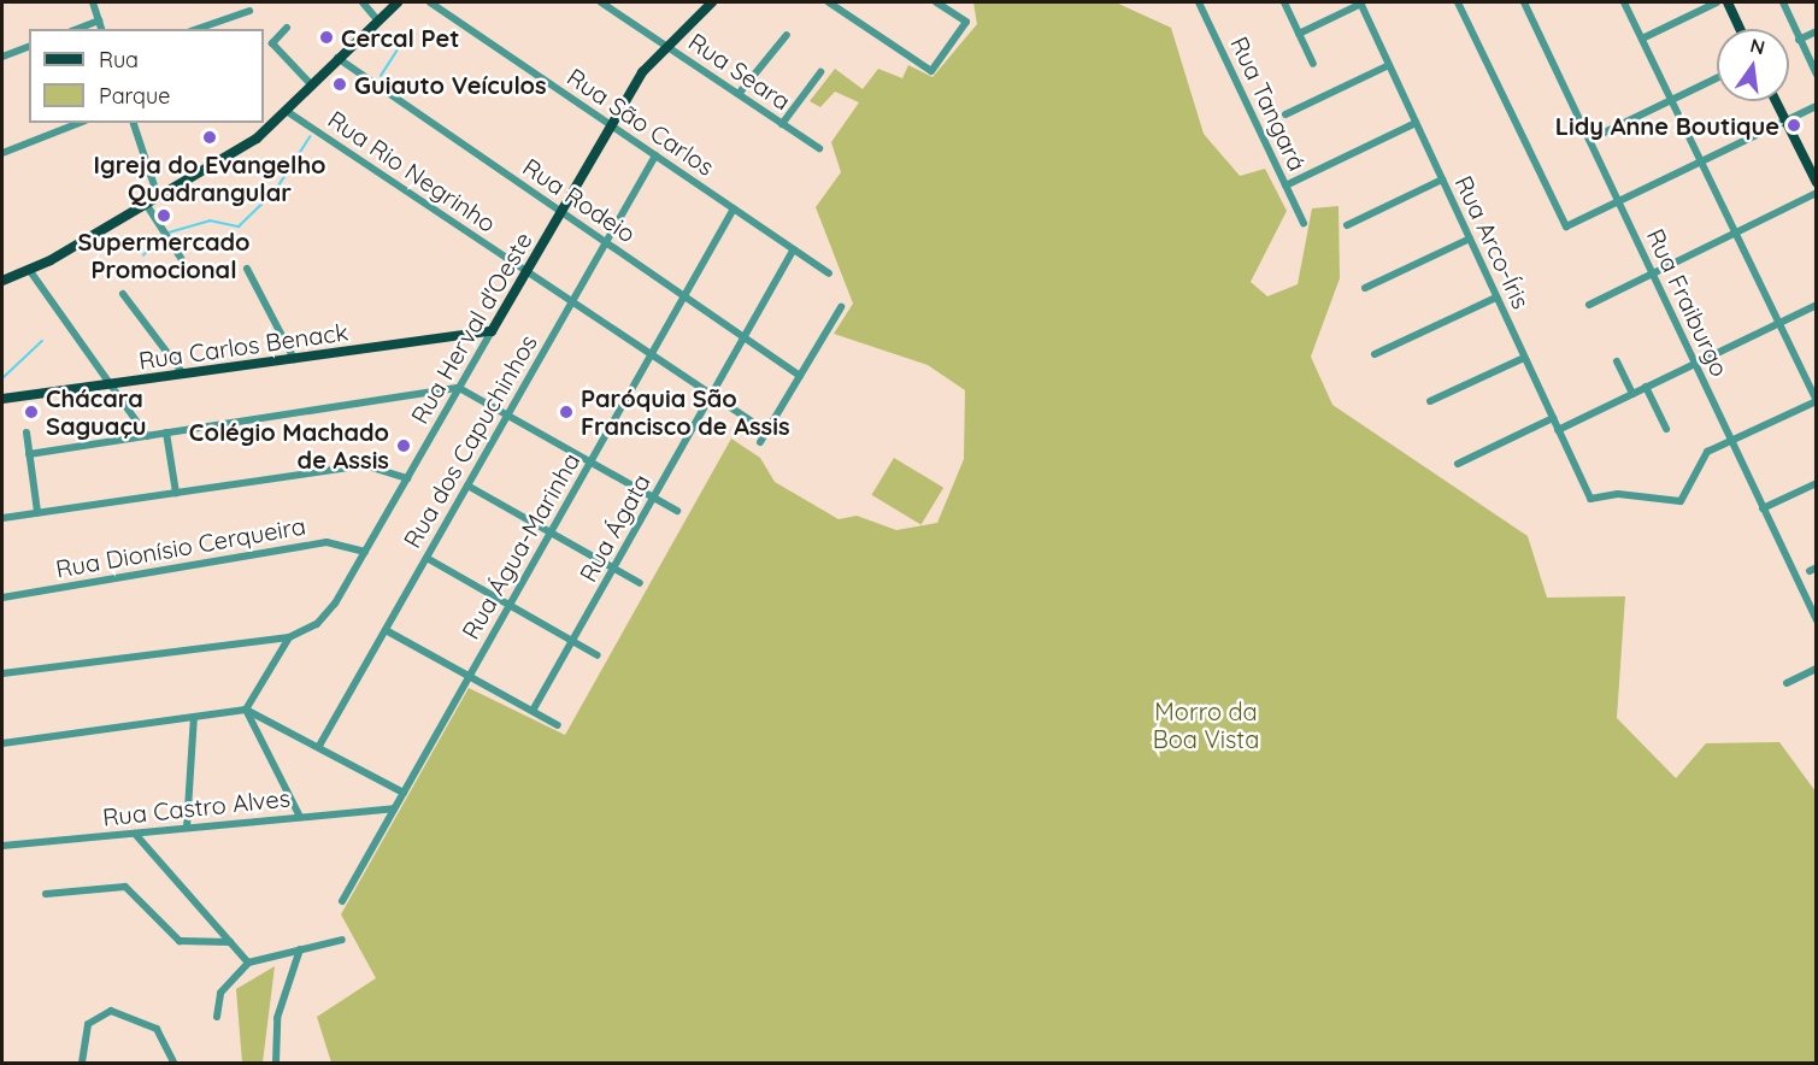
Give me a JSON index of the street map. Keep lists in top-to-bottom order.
{
  "streets": {
    "main road": ["Rua Herval d'Oeste", "Rua Carlos Benack"],
    "street": [
      "Rua Seara",
      "Rua Tangará",
      "Rua São Carlos",
      "Rua Rio Negrinho",
      "Rua Rodeio",
      "Rua Arco-Íris",
      "Rua Fraiburgo",
      "Rua dos Capuchinhos",
      "Rua Ágata",
      "Rua Água-Marinha",
      "Rua Dionísio Cerqueira",
      "Rua Castro Alves"
    ]
  },
  "crossings": [
    ["Rua Seara", "Rua Herval d'Oeste"],
    ["Rua São Carlos", "Rua Herval d'Oeste"],
    ["Rua São Carlos", "Rua dos Capuchinhos"],
    ["Rua São Carlos", "Rua Ágata"],
    ["Rua São Carlos", "Rua Água-Marinha"],
    ["Rua Rio Negrinho", "Rua Herval d'Oeste"],
    ["Rua Rio Negrinho", "Rua dos Capuchinhos"],
    ["Rua Rio Negrinho", "Rua Ágata"],
    ["Rua Rio Negrinho", "Rua Água-Marinha"],
    ["Rua Rodeio", "Rua Herval d'Oeste"],
    ["Rua Rodeio", "Rua dos Capuchinhos"],
    ["Rua Rodeio", "Rua Ágata"],
    ["Rua Rodeio", "Rua Água-Marinha"],
    ["Rua Arco-Íris", "Rua Fraiburgo"],
    ["Rua Herval d'Oeste", "Rua Carlos Benack"],
    ["Rua Herval d'Oeste", "Rua Dionísio Cerqueira"],
    ["Rua Água-Marinha", "Rua Castro Alves"]
  ],
  "parks": ["Morro da Boa Vista"],
  "places": [
    "Cercal Pet",
    "Guiauto Veículos",
    "Lidy Anne Boutique",
    "Igreja do Evangelho Quadrangular",
    "Supermercado Promocional",
    "Chácara Saguaçu",
    "Paróquia São Francisco de Assis",
    "Colégio Machado de Assis"
  ],
  "legend": ["Rua", "Parque"],
  "north": "top"
}
